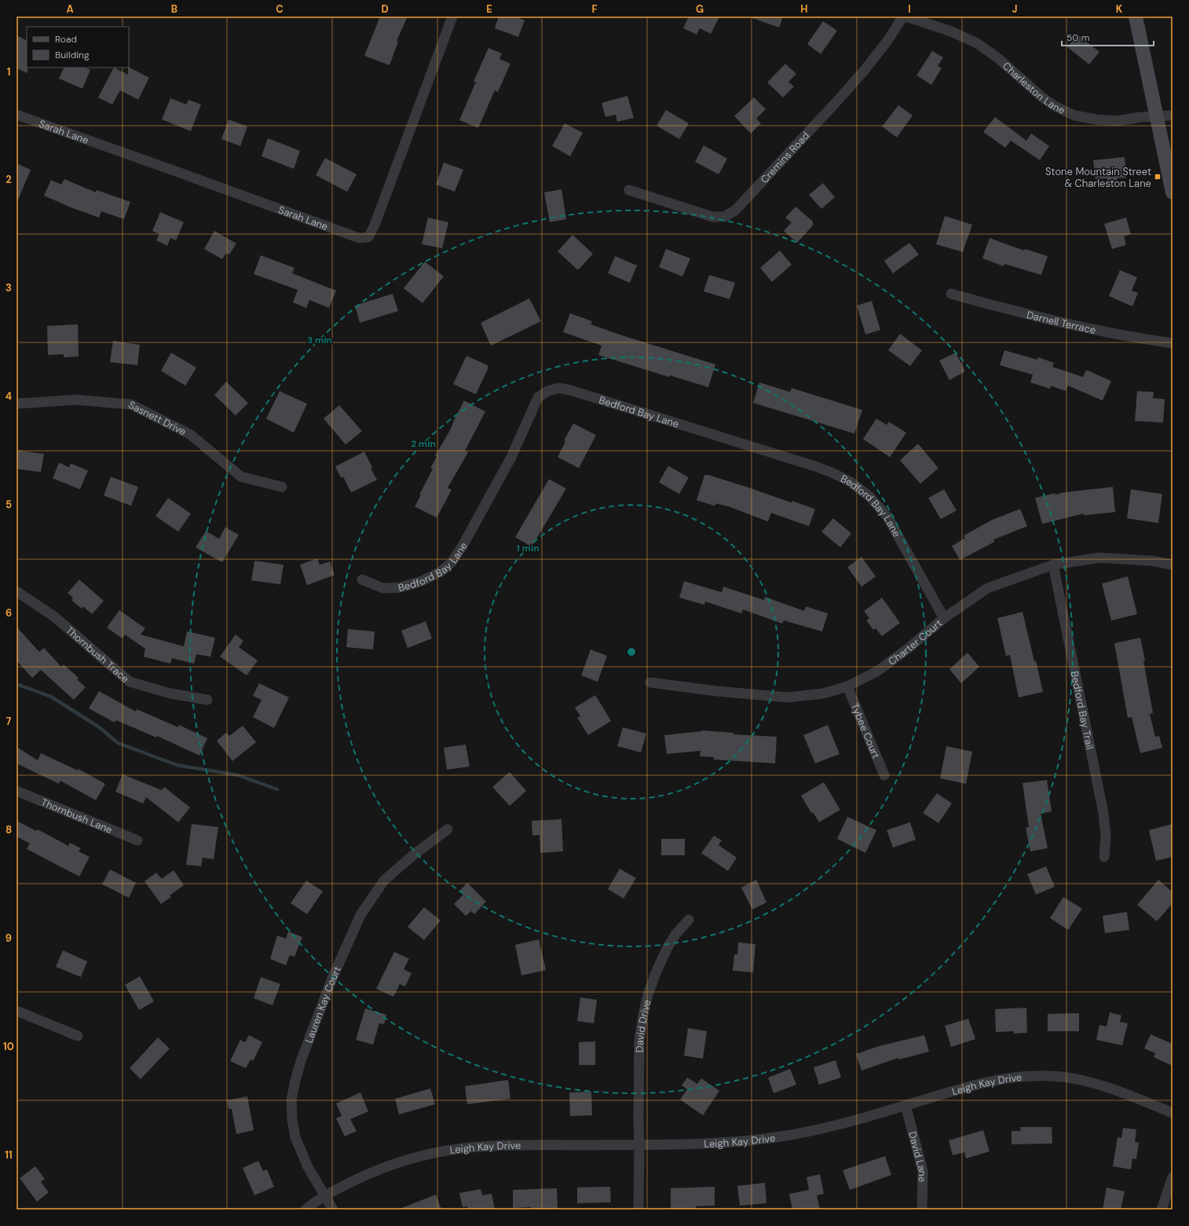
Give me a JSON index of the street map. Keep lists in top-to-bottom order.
{
  "streets": {
    "street": [
      "Charleston Lane",
      "Sarah Lane",
      "Cremins Road",
      "Darnell Terrace",
      "Bedford Bay Lane",
      "Sasnett Drive",
      "Charter Court",
      "Thornbush Trace",
      "Bedford Bay Trail",
      "Tybee Court",
      "Thornbush Lane",
      "Lauren Kay Court",
      "David Drive",
      "Leigh Kay Drive",
      "David Lane"
    ]
  },
  "crossings": [
    ["Bedford Bay Lane", "Charter Court"],
    ["Charter Court", "Bedford Bay Trail"],
    ["Charter Court", "Tybee Court"],
    ["Lauren Kay Court", "Leigh Kay Drive"],
    ["David Drive", "Leigh Kay Drive"],
    ["Leigh Kay Drive", "David Lane"]
  ],
  "places": {
    "transit": ["Stone Mountain Street & Charleston Lane"]
  },
  "legend": ["Road", "Building"],
  "scale_bar": "50 m",
  "grid": {
    "columns": [
      "A",
      "B",
      "C",
      "D",
      "E",
      "F",
      "G",
      "H",
      "I",
      "J",
      "K"
    ],
    "rows": [
      "1",
      "2",
      "3",
      "4",
      "5",
      "6",
      "7",
      "8",
      "9",
      "10",
      "11"
    ]
  },
  "rings": ["3 min", "2 min", "1 min"]
}
